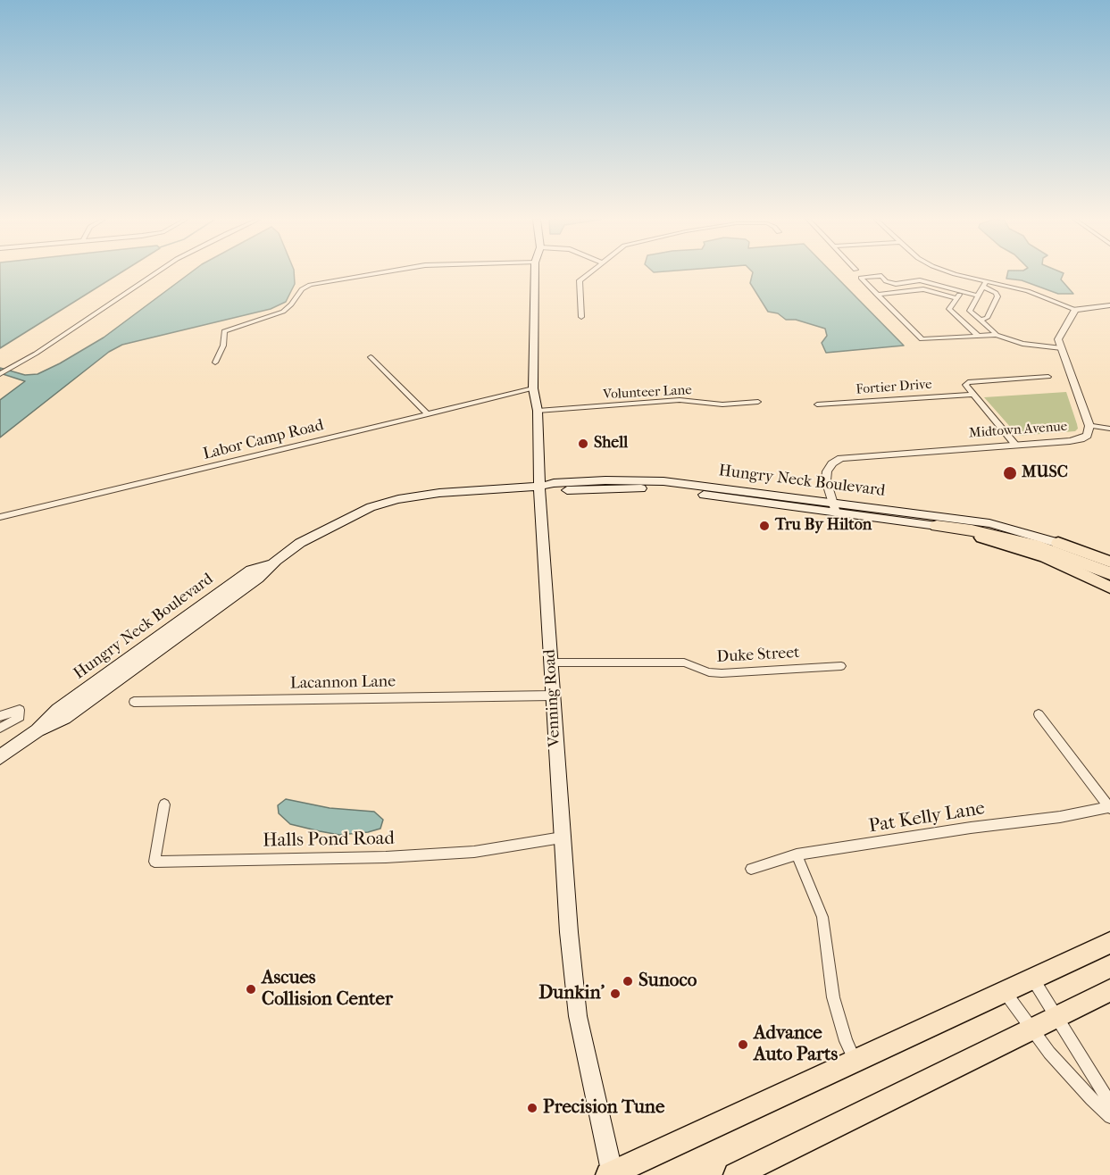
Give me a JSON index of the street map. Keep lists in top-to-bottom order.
{
  "streets": {
    "main road": ["Hungry Neck Boulevard", "Venning Road"],
    "street": [
      "Fortier Drive",
      "Volunteer Lane",
      "Midtown Avenue",
      "Labor Camp Road",
      "Duke Street",
      "Lacannon Lane",
      "Pat Kelly Lane",
      "Halls Pond Road"
    ]
  },
  "crossings": [
    ["Volunteer Lane", "Venning Road"],
    ["Midtown Avenue", "Hungry Neck Boulevard"],
    ["Labor Camp Road", "Venning Road"],
    ["Hungry Neck Boulevard", "Venning Road"],
    ["Duke Street", "Venning Road"],
    ["Lacannon Lane", "Venning Road"],
    ["Venning Road", "Halls Pond Road"]
  ],
  "places": [
    "Shell",
    "MUSC",
    "Tru By Hilton",
    "Sunoco",
    "Ascues Collision Center",
    "Dunkin'",
    "Advance Auto Parts",
    "Precision Tune"
  ]
}
